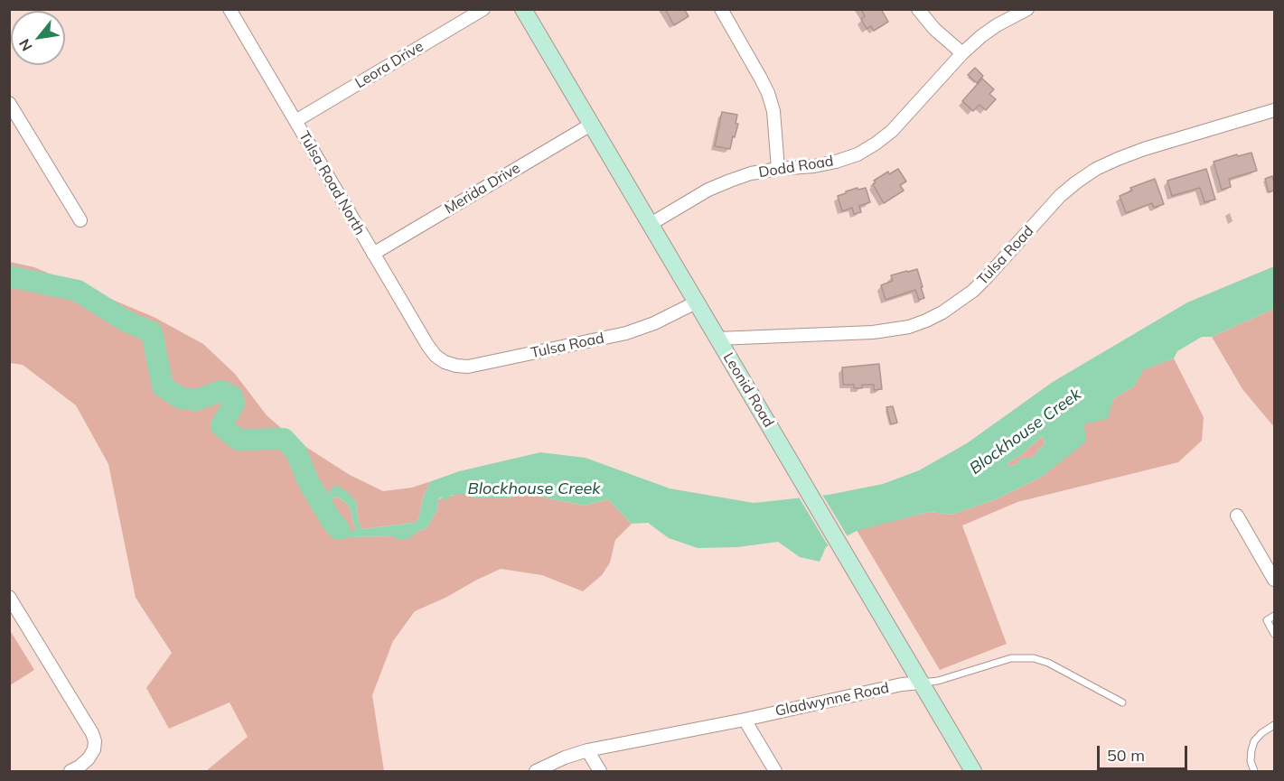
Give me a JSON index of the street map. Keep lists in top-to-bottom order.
{
  "streets": {
    "street": [
      "Leora Drive",
      "Dodd Road",
      "Tulsa Road North",
      "Merida Drive",
      "Tulsa Road",
      "Leonid Road",
      "Gladwynne Road"
    ]
  },
  "crossings": [
    ["Leora Drive", "Tulsa Road North"],
    ["Dodd Road", "Leonid Road"],
    ["Tulsa Road North", "Merida Drive"],
    ["Tulsa Road North", "Tulsa Road"],
    ["Merida Drive", "Leonid Road"],
    ["Tulsa Road", "Leonid Road"],
    ["Leonid Road", "Gladwynne Road"]
  ],
  "water": ["Blockhouse Creek"],
  "scale_bar": "50 m",
  "north": "bottom left"
}
